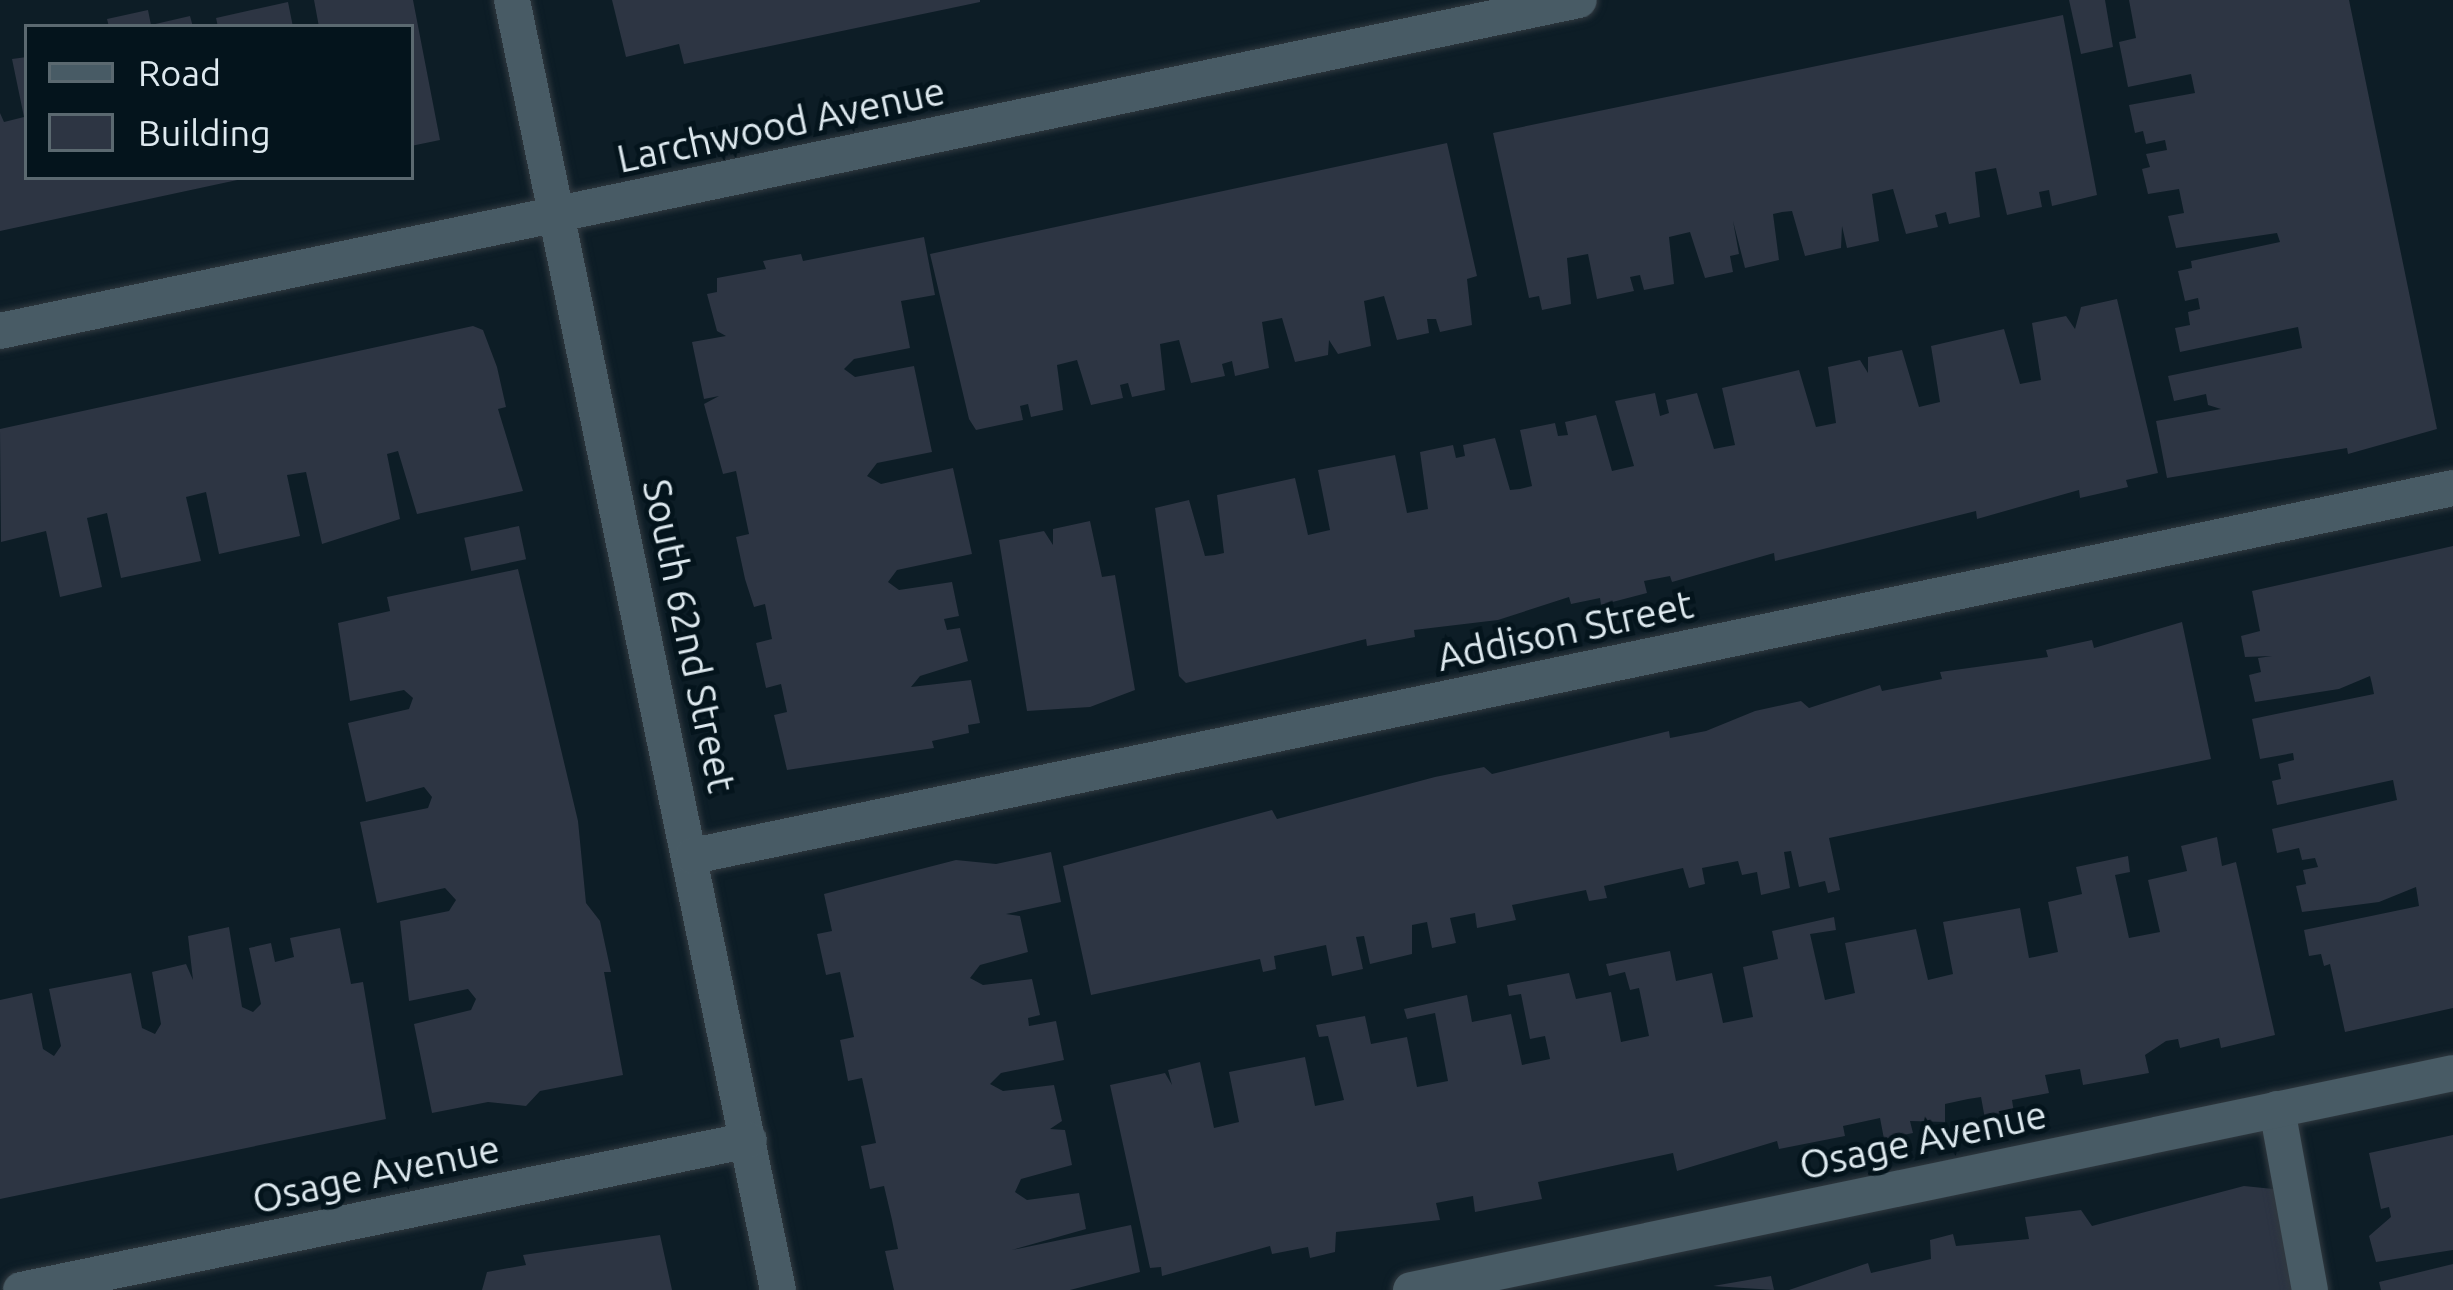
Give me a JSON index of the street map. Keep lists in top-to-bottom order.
{
  "streets": {
    "street": [
      "Larchwood Avenue",
      "Addison Street",
      "South 62nd Street",
      "Osage Avenue"
    ]
  },
  "crossings": [
    ["Larchwood Avenue", "South 62nd Street"],
    ["Addison Street", "South 62nd Street"],
    ["South 62nd Street", "Osage Avenue"]
  ],
  "legend": ["Road", "Building"]
}
